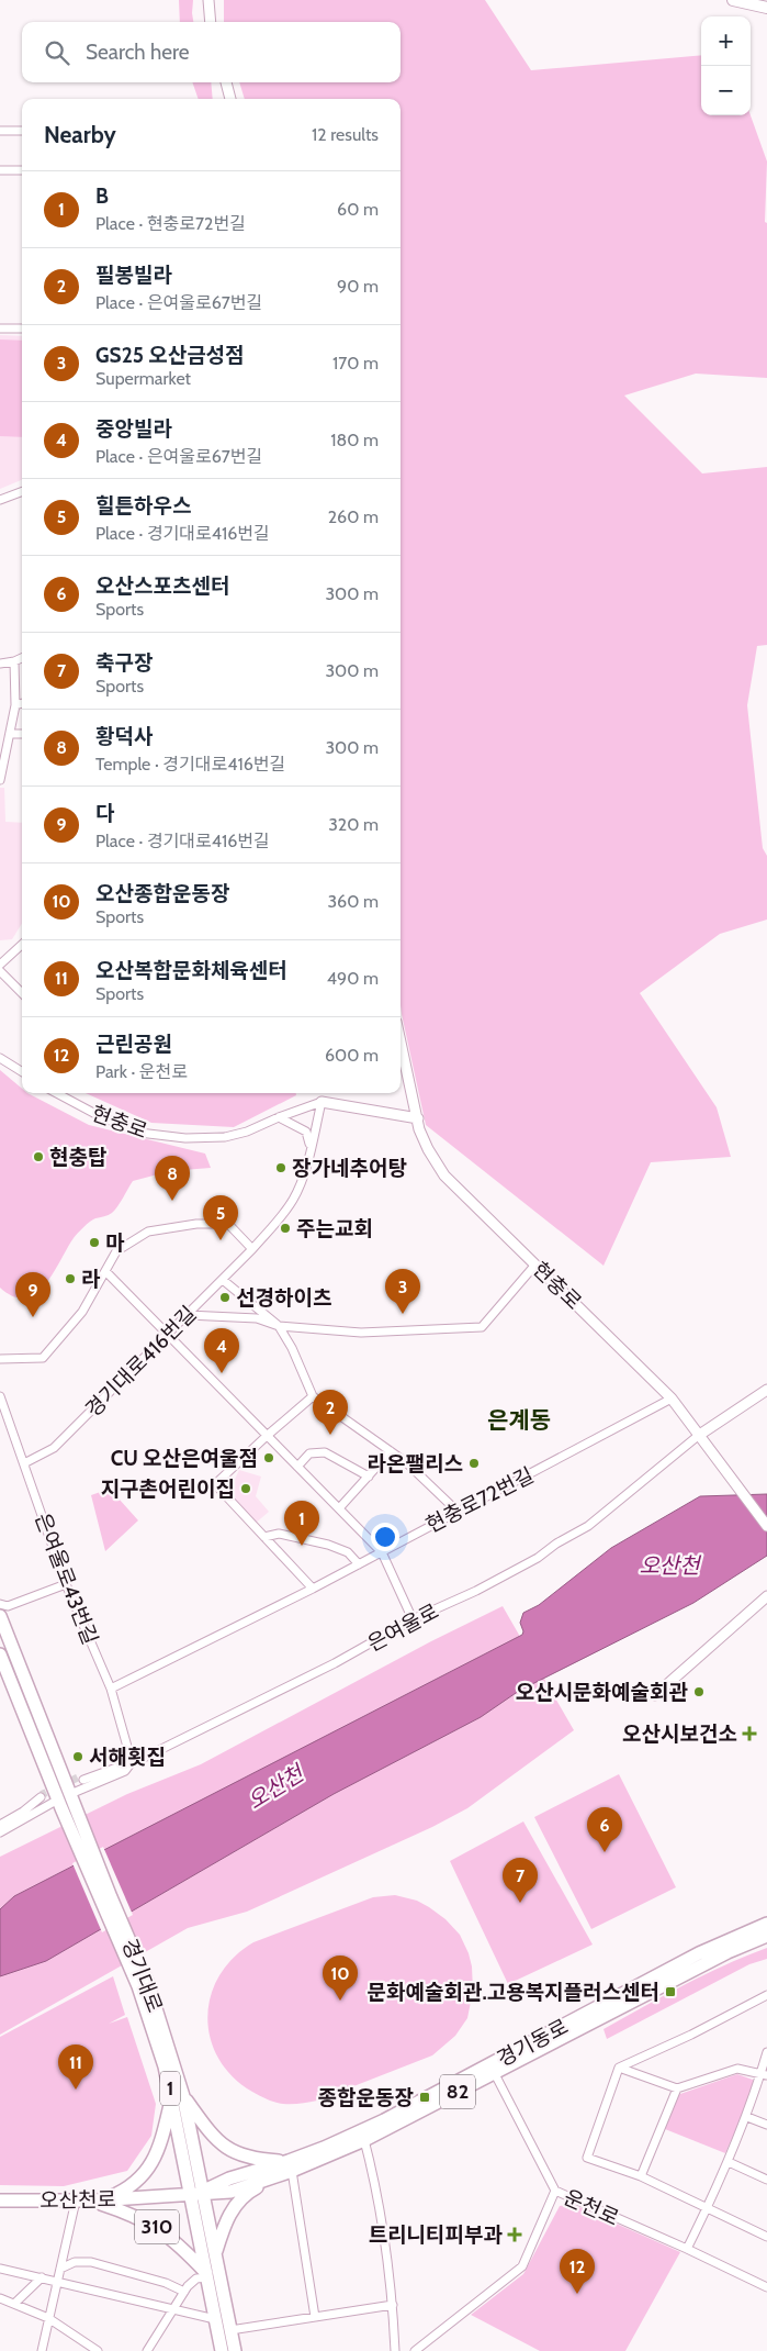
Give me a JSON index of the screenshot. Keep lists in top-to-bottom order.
{
  "streets": {
    "main road": [
      "경기대로",
      "경기동로",
      "1",
      "82",
      "오산천로",
      "310"
    ],
    "street": [
      "현충로",
      "경기대로416번길",
      "현충로72번길",
      "은여울로43번길",
      "은여울로",
      "운천로"
    ]
  },
  "crossings": [
    ["현충로", "경기대로416번길"],
    ["현충로", "현충로72번길"],
    ["현충로", "은여울로"],
    ["경기대로416번길", "은여울로43번길"],
    ["현충로72번길", "은여울로43번길"],
    ["은여울로43번길", "은여울로"],
    ["경기대로", "경기동로"],
    ["경기대로", "오산천로"],
    ["경기대로", "310"],
    ["경기동로", "오산천로"],
    ["오산천로", "310"]
  ],
  "districts": ["은계동"],
  "water": ["오산천"],
  "places": {
    "other": [
      "현충탑",
      "장가네추어탕",
      "주는교회",
      "마",
      "라",
      "선경하이츠",
      "CU 오산은여울점",
      "라온팰리스",
      "지구촌어린이집",
      "오산시문화예술회관",
      "서해횟집"
    ],
    "health": ["오산시보건소", "트리니티피부과"],
    "transit": ["문화예술회관.고용복지플러스센터", "종합운동장"]
  },
  "page": {
    "map_buttons": ["+", "−"],
    "search": "Search here",
    "heading": ["Nearby", "12 results"],
    "list": [
      {
        "mark": "1",
        "name": "B",
        "note": "Place · 현충로72번길",
        "value": "60 m"
      },
      {
        "mark": "2",
        "name": "필봉빌라",
        "note": "Place · 은여울로67번길",
        "value": "90 m"
      },
      {
        "mark": "3",
        "name": "GS25 오산금성점",
        "note": "Supermarket",
        "value": "170 m"
      },
      {
        "mark": "4",
        "name": "중앙빌라",
        "note": "Place · 은여울로67번길",
        "value": "180 m"
      },
      {
        "mark": "5",
        "name": "힐튼하우스",
        "note": "Place · 경기대로416번길",
        "value": "260 m"
      },
      {
        "mark": "6",
        "name": "오산스포츠센터",
        "note": "Sports",
        "value": "300 m"
      },
      {
        "mark": "7",
        "name": "축구장",
        "note": "Sports",
        "value": "300 m"
      },
      {
        "mark": "8",
        "name": "황덕사",
        "note": "Temple · 경기대로416번길",
        "value": "300 m"
      },
      {
        "mark": "9",
        "name": "다",
        "note": "Place · 경기대로416번길",
        "value": "320 m"
      },
      {
        "mark": "10",
        "name": "오산종합운동장",
        "note": "Sports",
        "value": "360 m"
      },
      {
        "mark": "11",
        "name": "오산복합문화체육센터",
        "note": "Sports",
        "value": "490 m"
      },
      {
        "mark": "12",
        "name": "근린공원",
        "note": "Park · 운천로",
        "value": "600 m"
      }
    ],
    "pins": [
      "8",
      "5",
      "3",
      "9",
      "4",
      "2",
      "1",
      "6",
      "7",
      "10",
      "11",
      "12"
    ]
  }
}
